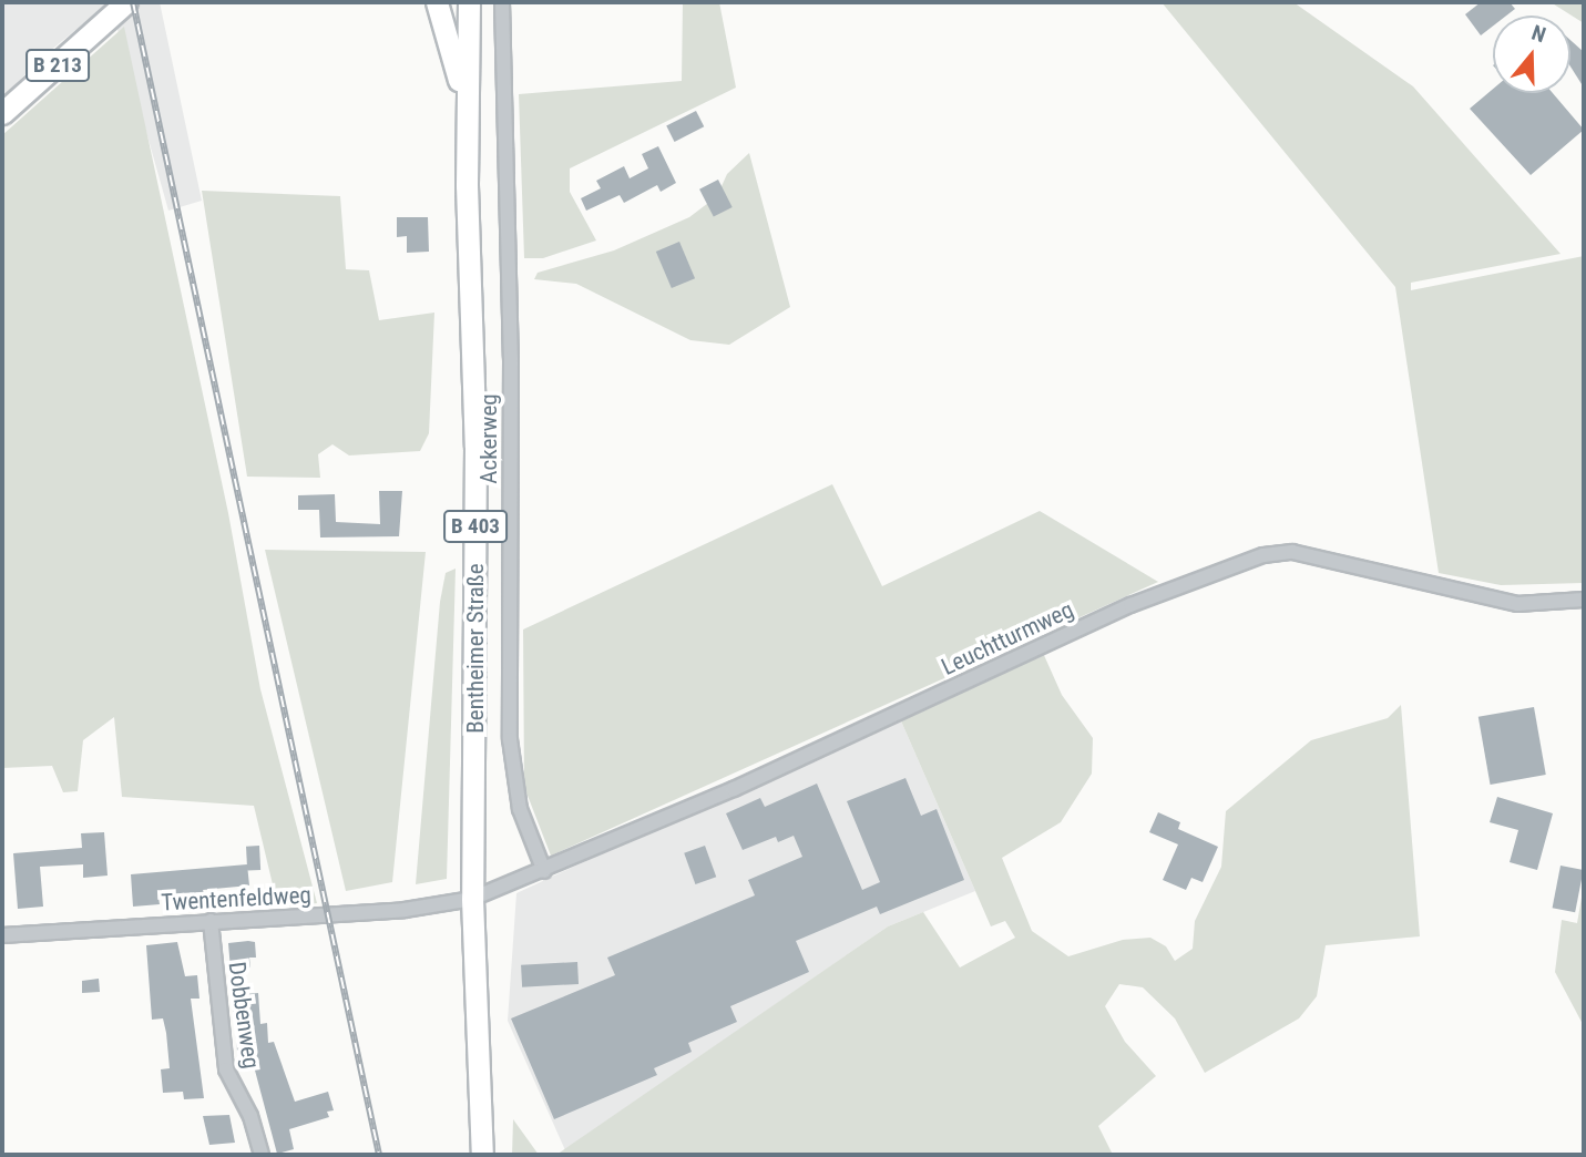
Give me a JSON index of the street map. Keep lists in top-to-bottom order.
{
  "streets": {
    "main road": ["B 213", "B 403", "Bentheimer Straße"],
    "street": [
      "Ackerweg",
      "Leuchtturmweg",
      "Twentenfeldweg",
      "Dobbenweg"
    ]
  },
  "crossings": [
    ["Ackerweg", "Leuchtturmweg"],
    ["Leuchtturmweg", "Bentheimer Straße"],
    ["Leuchtturmweg", "Twentenfeldweg"],
    ["Bentheimer Straße", "Twentenfeldweg"],
    ["Twentenfeldweg", "Dobbenweg"]
  ],
  "north": "top"
}
